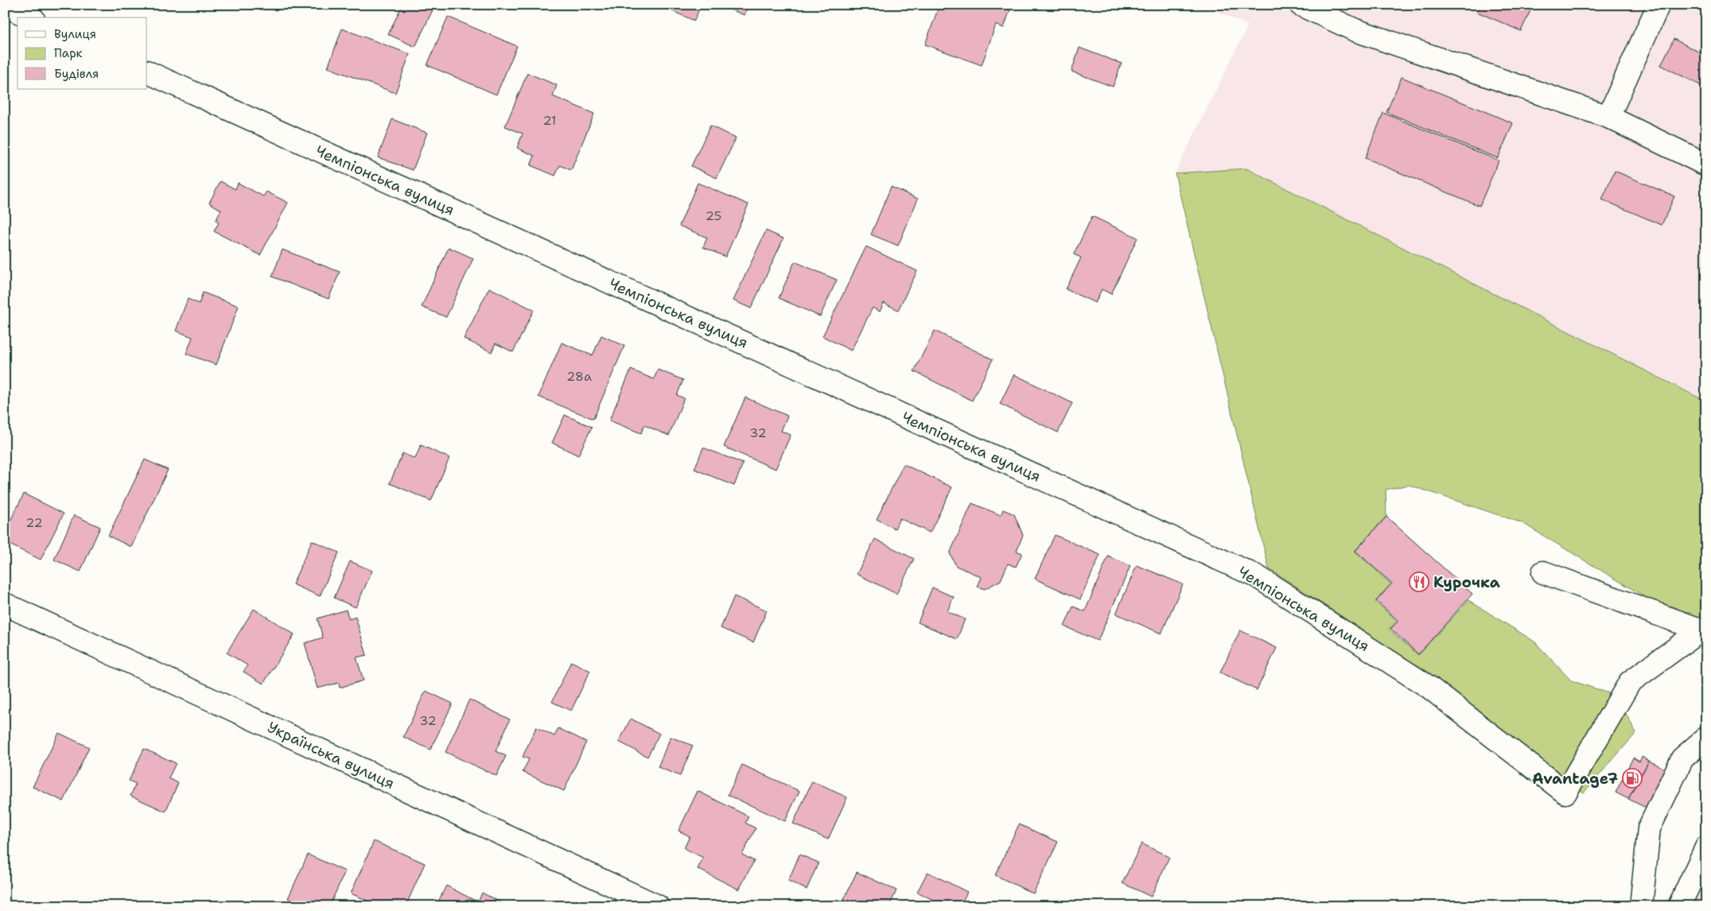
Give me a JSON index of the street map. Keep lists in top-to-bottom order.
{
  "streets": {
    "main road": ["Чемпіонська вулиця", "Українська вулиця"]
  },
  "places": {
    "restaurant": ["Курочка"],
    "fuel station": ["Avantage7"]
  },
  "house_numbers": [
    "21",
    "25",
    "28а",
    "32",
    "22",
    "32"
  ],
  "legend": ["Вулиця", "Парк", "Будівля"]
}
